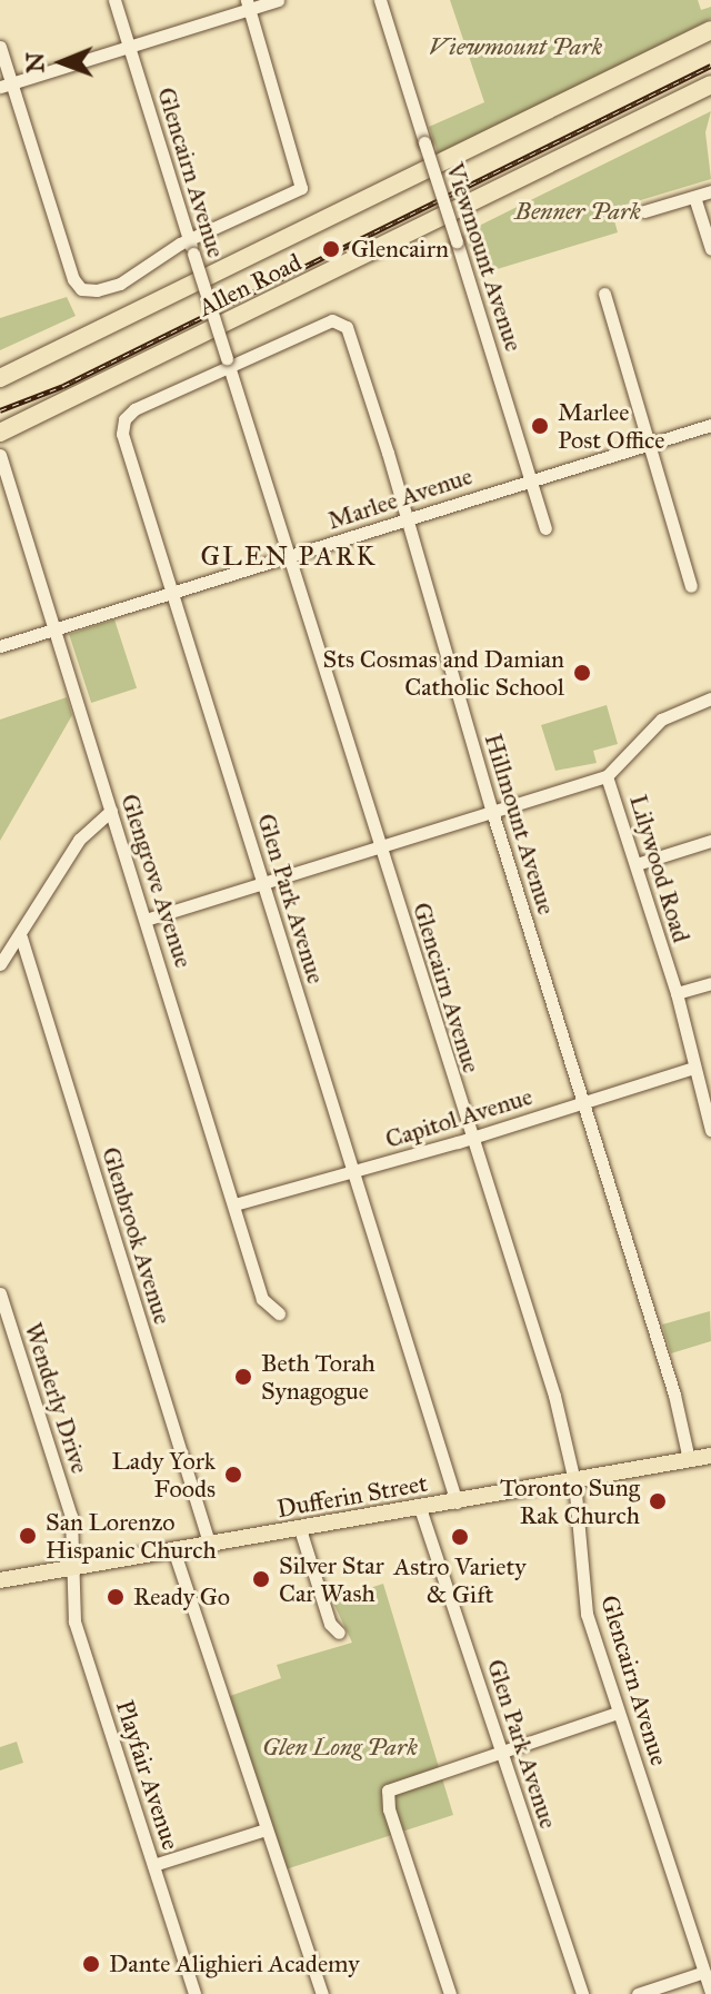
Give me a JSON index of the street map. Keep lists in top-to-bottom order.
{
  "streets": {
    "highway": ["Allen Road"],
    "main road": ["Dufferin Street"],
    "street": [
      "Glencairn Avenue",
      "Viewmount Avenue",
      "Marlee Avenue",
      "Hillmount Avenue",
      "Lilywood Road",
      "Glengrove Avenue",
      "Glen Park Avenue",
      "Capitol Avenue",
      "Glenbrook Avenue",
      "Wenderly Drive",
      "Playfair Avenue"
    ]
  },
  "crossings": [
    ["Glencairn Avenue", "Marlee Avenue"],
    ["Glencairn Avenue", "Hillmount Avenue"],
    ["Glencairn Avenue", "Glen Park Avenue"],
    ["Glencairn Avenue", "Capitol Avenue"],
    ["Glencairn Avenue", "Dufferin Street"],
    ["Viewmount Avenue", "Marlee Avenue"],
    ["Marlee Avenue", "Hillmount Avenue"],
    ["Marlee Avenue", "Glengrove Avenue"],
    ["Marlee Avenue", "Glen Park Avenue"],
    ["Hillmount Avenue", "Glen Park Avenue"],
    ["Hillmount Avenue", "Capitol Avenue"],
    ["Hillmount Avenue", "Dufferin Street"],
    ["Lilywood Road", "Capitol Avenue"],
    ["Glengrove Avenue", "Capitol Avenue"],
    ["Glen Park Avenue", "Capitol Avenue"],
    ["Glen Park Avenue", "Dufferin Street"],
    ["Glenbrook Avenue", "Dufferin Street"],
    ["Wenderly Drive", "Dufferin Street"],
    ["Wenderly Drive", "Playfair Avenue"],
    ["Dufferin Street", "Playfair Avenue"]
  ],
  "districts": ["GLEN PARK"],
  "parks": ["Viewmount Park", "Benner Park", "Glen Long Park"],
  "places": [
    "Glencairn",
    "Marlee Post Office",
    "Sts Cosmas and Damian Catholic School",
    "Beth Torah Synagogue",
    "Lady York Foods",
    "Toronto Sung Rak Church",
    "San Lorenzo Hispanic Church",
    "Astro Variety & Gift",
    "Silver Star Car Wash",
    "Ready Go",
    "Dante Alighieri Academy"
  ],
  "north": "left"
}
